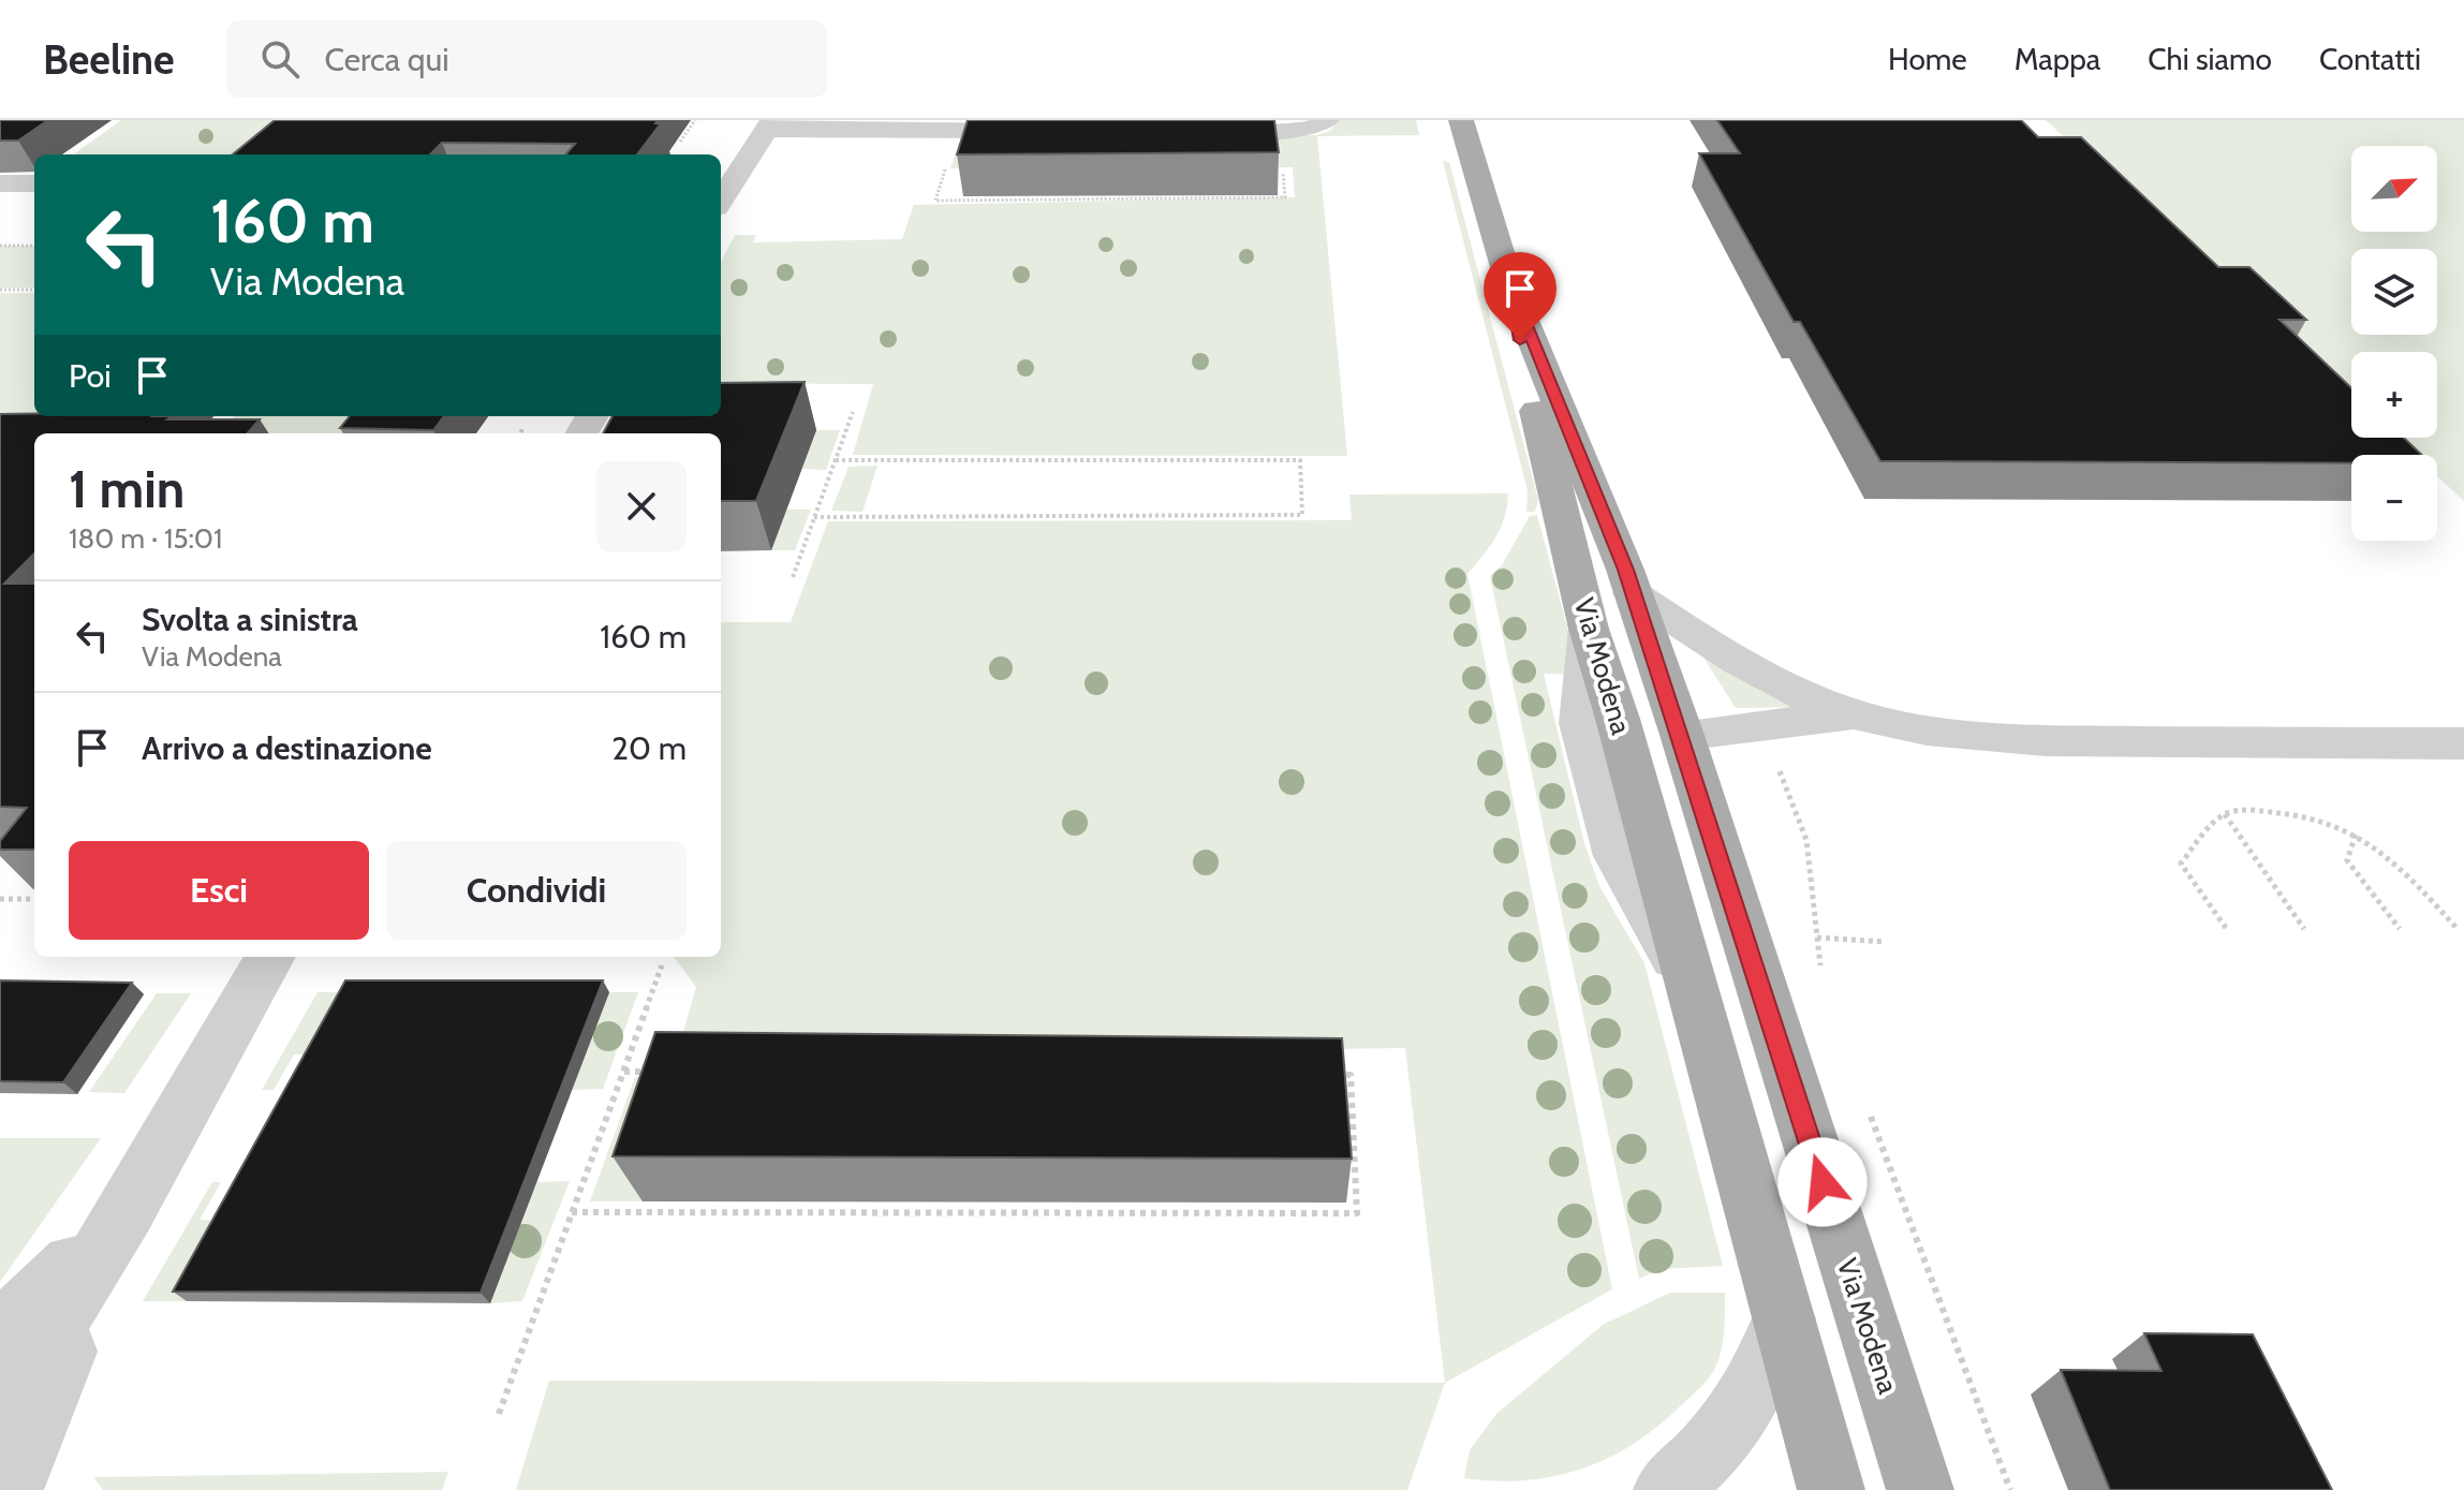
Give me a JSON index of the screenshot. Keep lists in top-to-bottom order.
{
  "streets": {
    "main road": ["Via Modena"]
  },
  "north": "top right",
  "page": {
    "header": "Beeline",
    "search": "Cerca qui",
    "nav": [
      "Home",
      "Mappa",
      "Chi siamo",
      "Contatti"
    ],
    "map_buttons": ["+", "−"],
    "turn": ["160 m", "Via Modena"],
    "then": "Poi",
    "heading": ["1 min", "180 m · 15:01"],
    "list": [
      {
        "name": "Svolta a sinistra",
        "note": "Via Modena",
        "value": "160 m"
      },
      {
        "name": "Arrivo a destinazione",
        "value": "20 m"
      }
    ],
    "buttons": ["Esci", "Condividi"]
  }
}
